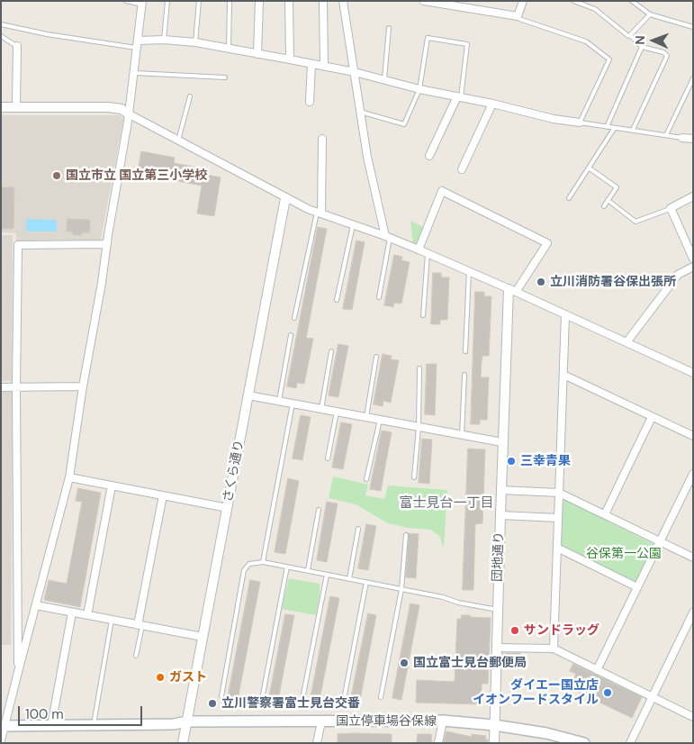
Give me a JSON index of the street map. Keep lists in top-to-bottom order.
{
  "streets": {
    "main road": ["国立停車場谷保線"],
    "street": ["さくら通り", "団地通り"]
  },
  "crossings": [
    ["さくら通り", "国立停車場谷保線"],
    ["団地通り", "国立停車場谷保線"]
  ],
  "districts": ["富士見台一丁目"],
  "parks": ["谷保第一公園"],
  "places": [
    "国立市立 国立第三小学校",
    "立川消防署谷保出張所",
    "三幸青果",
    "サンドラッグ",
    "国立富士見台郵便局",
    "ガスト",
    "ダイエー国立店 イオンフードスタイル",
    "立川警察署富士見台交番"
  ],
  "scale_bar": "100 m",
  "north": "left"
}
